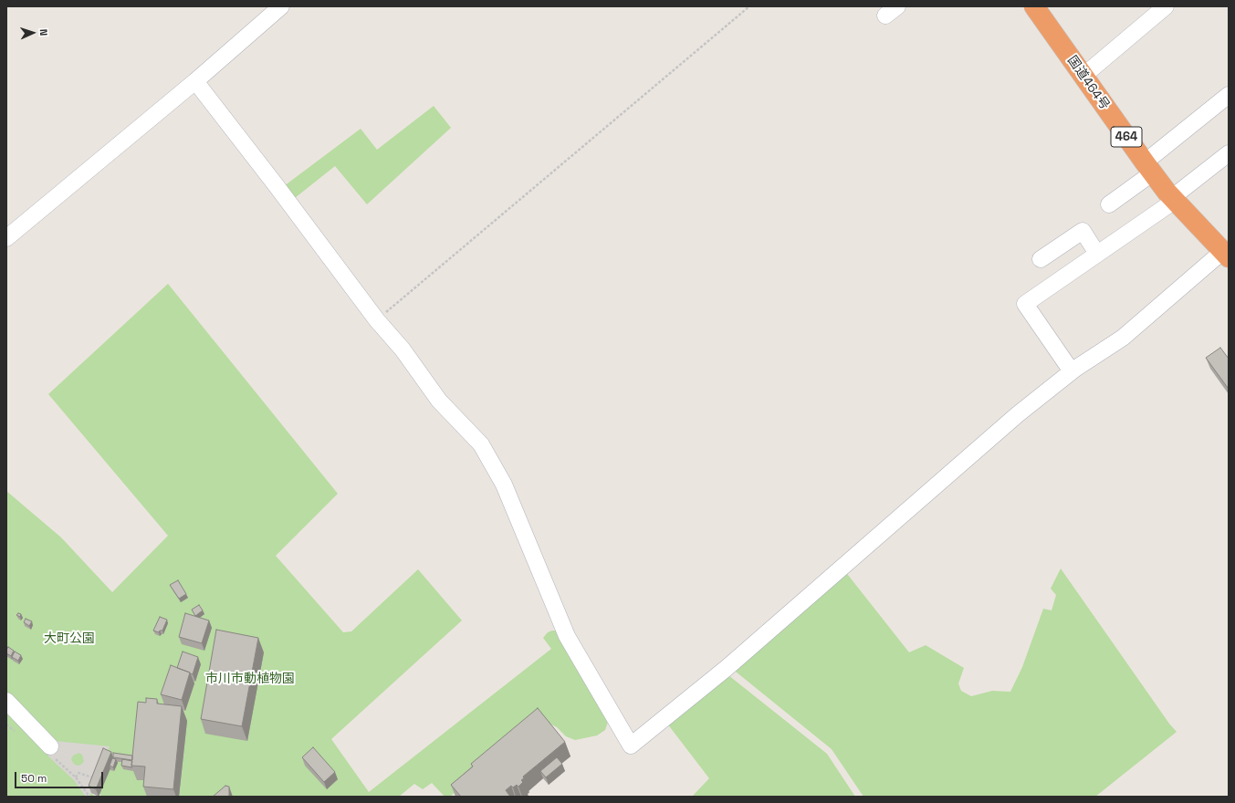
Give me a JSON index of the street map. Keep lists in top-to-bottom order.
{
  "streets": {
    "highway": ["国道464号", "464"]
  },
  "parks": ["大町公園", "市川市動植物園"],
  "scale_bar": "50 m",
  "north": "right"
}
